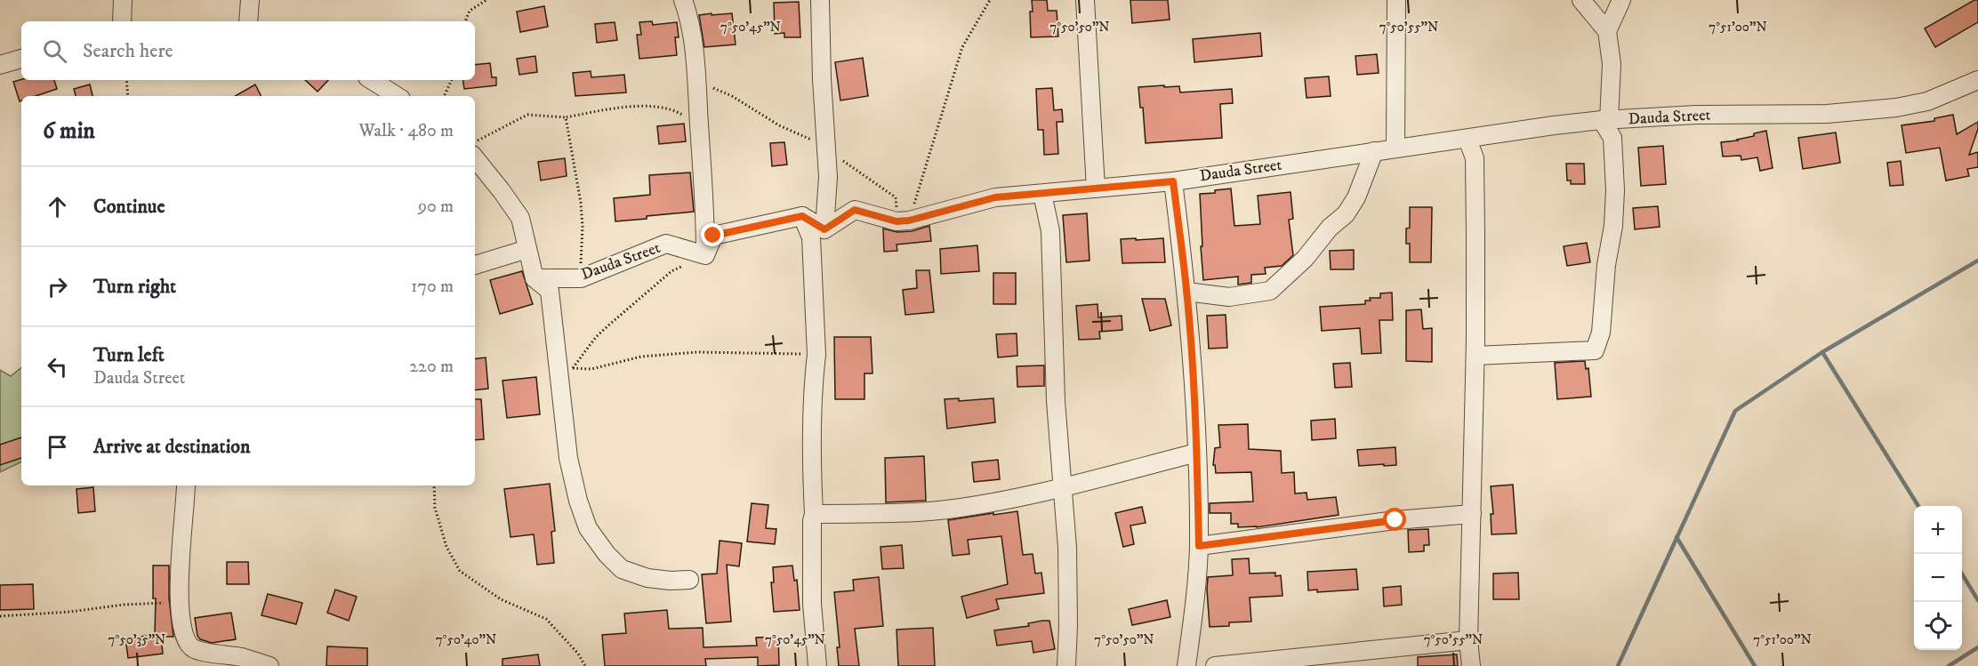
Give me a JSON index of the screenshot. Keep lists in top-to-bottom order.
{
  "streets": {
    "street": ["Dauda Street"]
  },
  "page": {
    "search": "Search here",
    "heading": ["6 min", "Walk · 480 m"],
    "list": [
      ["Continue", "90 m"],
      ["Turn right", "170 m"],
      ["Turn left", "Dauda Street", "220 m"],
      "Arrive at destination"
    ],
    "map_buttons": ["+", "−"]
  },
  "coordinates": [
    "7°50'45\"N",
    "7°50'50\"N",
    "7°50'55\"N",
    "7°51'00\"N",
    "7°50'35\"N",
    "7°50'40\"N"
  ]
}
